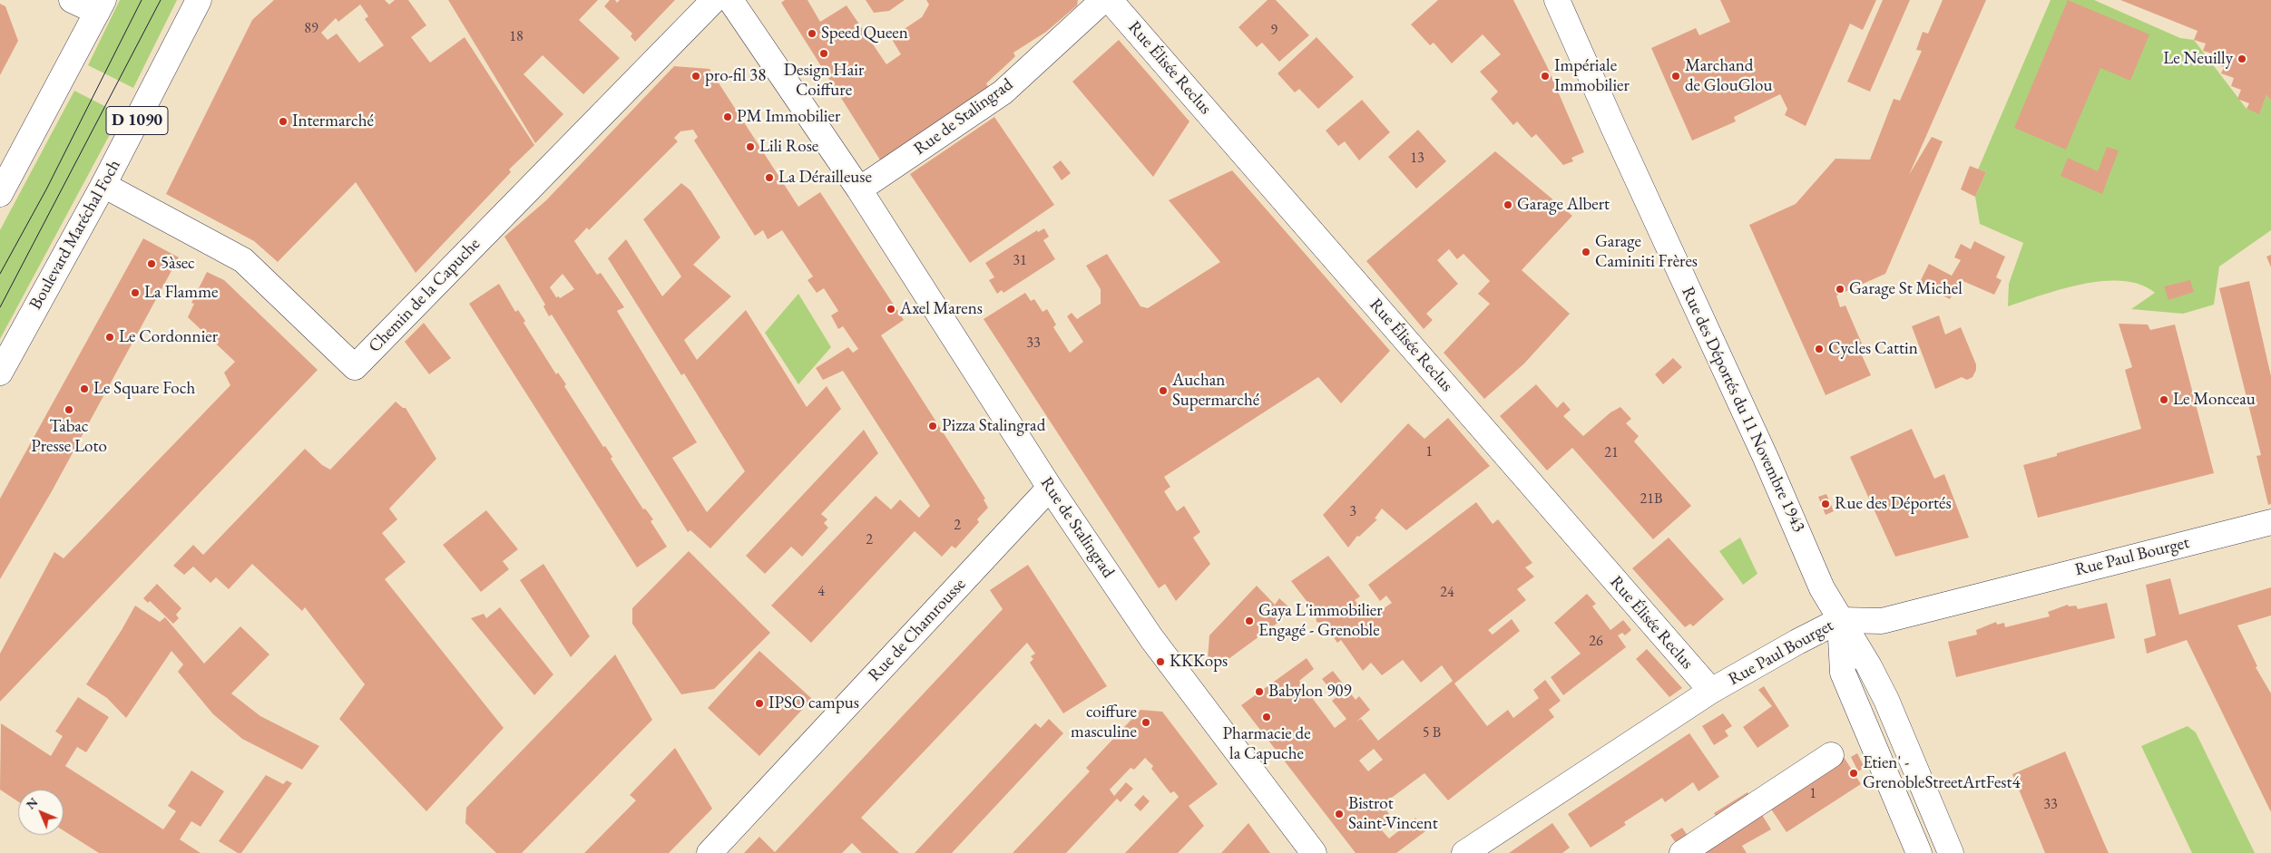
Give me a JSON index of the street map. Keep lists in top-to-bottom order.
{
  "streets": {
    "street": [
      "Rue Élisée Reclus",
      "Rue de Stalingrad",
      "D 1090",
      "Boulevard Maréchal Foch",
      "Chemin de la Capuche",
      "Rue des Déportés du 11 Novembre 1943",
      "Rue Paul Bourget",
      "Rue de Chamrousse"
    ]
  },
  "crossings": [
    ["Rue Élisée Reclus", "Rue Paul Bourget"],
    ["Rue de Stalingrad", "Rue de Chamrousse"],
    ["Boulevard Maréchal Foch", "Chemin de la Capuche"],
    ["Rue des Déportés du 11 Novembre 1943", "Rue Paul Bourget"]
  ],
  "places": [
    "Speed Queen",
    "Design Hair Coiffure",
    "Le Neuilly",
    "pro-fil 38",
    "Impériale Immobilier",
    "Marchand de GlouGlou",
    "PM Immobilier",
    "Intermarché",
    "Lili Rose",
    "La Dérailleuse",
    "Garage Albert",
    "Garage Caminiti Frères",
    "5àsec",
    "Garage St Michel",
    "La Flamme",
    "Axel Marens",
    "Le Cordonnier",
    "Cycles Cattin",
    "Le Square Foch",
    "Auchan Supermarché",
    "Le Monceau",
    "Tabac Presse Loto",
    "Pizza Stalingrad",
    "Rue des Déportés",
    "Gaya L'immobilier Engagé - Grenoble",
    "KKKops",
    "Babylon 909",
    "IPSO campus",
    "Pharmacie de la Capuche",
    "coiffure masculine",
    "Etien' - GrenobleStreetArtFest4",
    "Bistrot Saint-Vincent"
  ],
  "house_numbers": [
    "89",
    "9",
    "18",
    "13",
    "31",
    "33",
    "1",
    "21",
    "21B",
    "3",
    "2",
    "2",
    "4",
    "24",
    "26",
    "5 B",
    "1",
    "33"
  ],
  "north": "top left"
}
